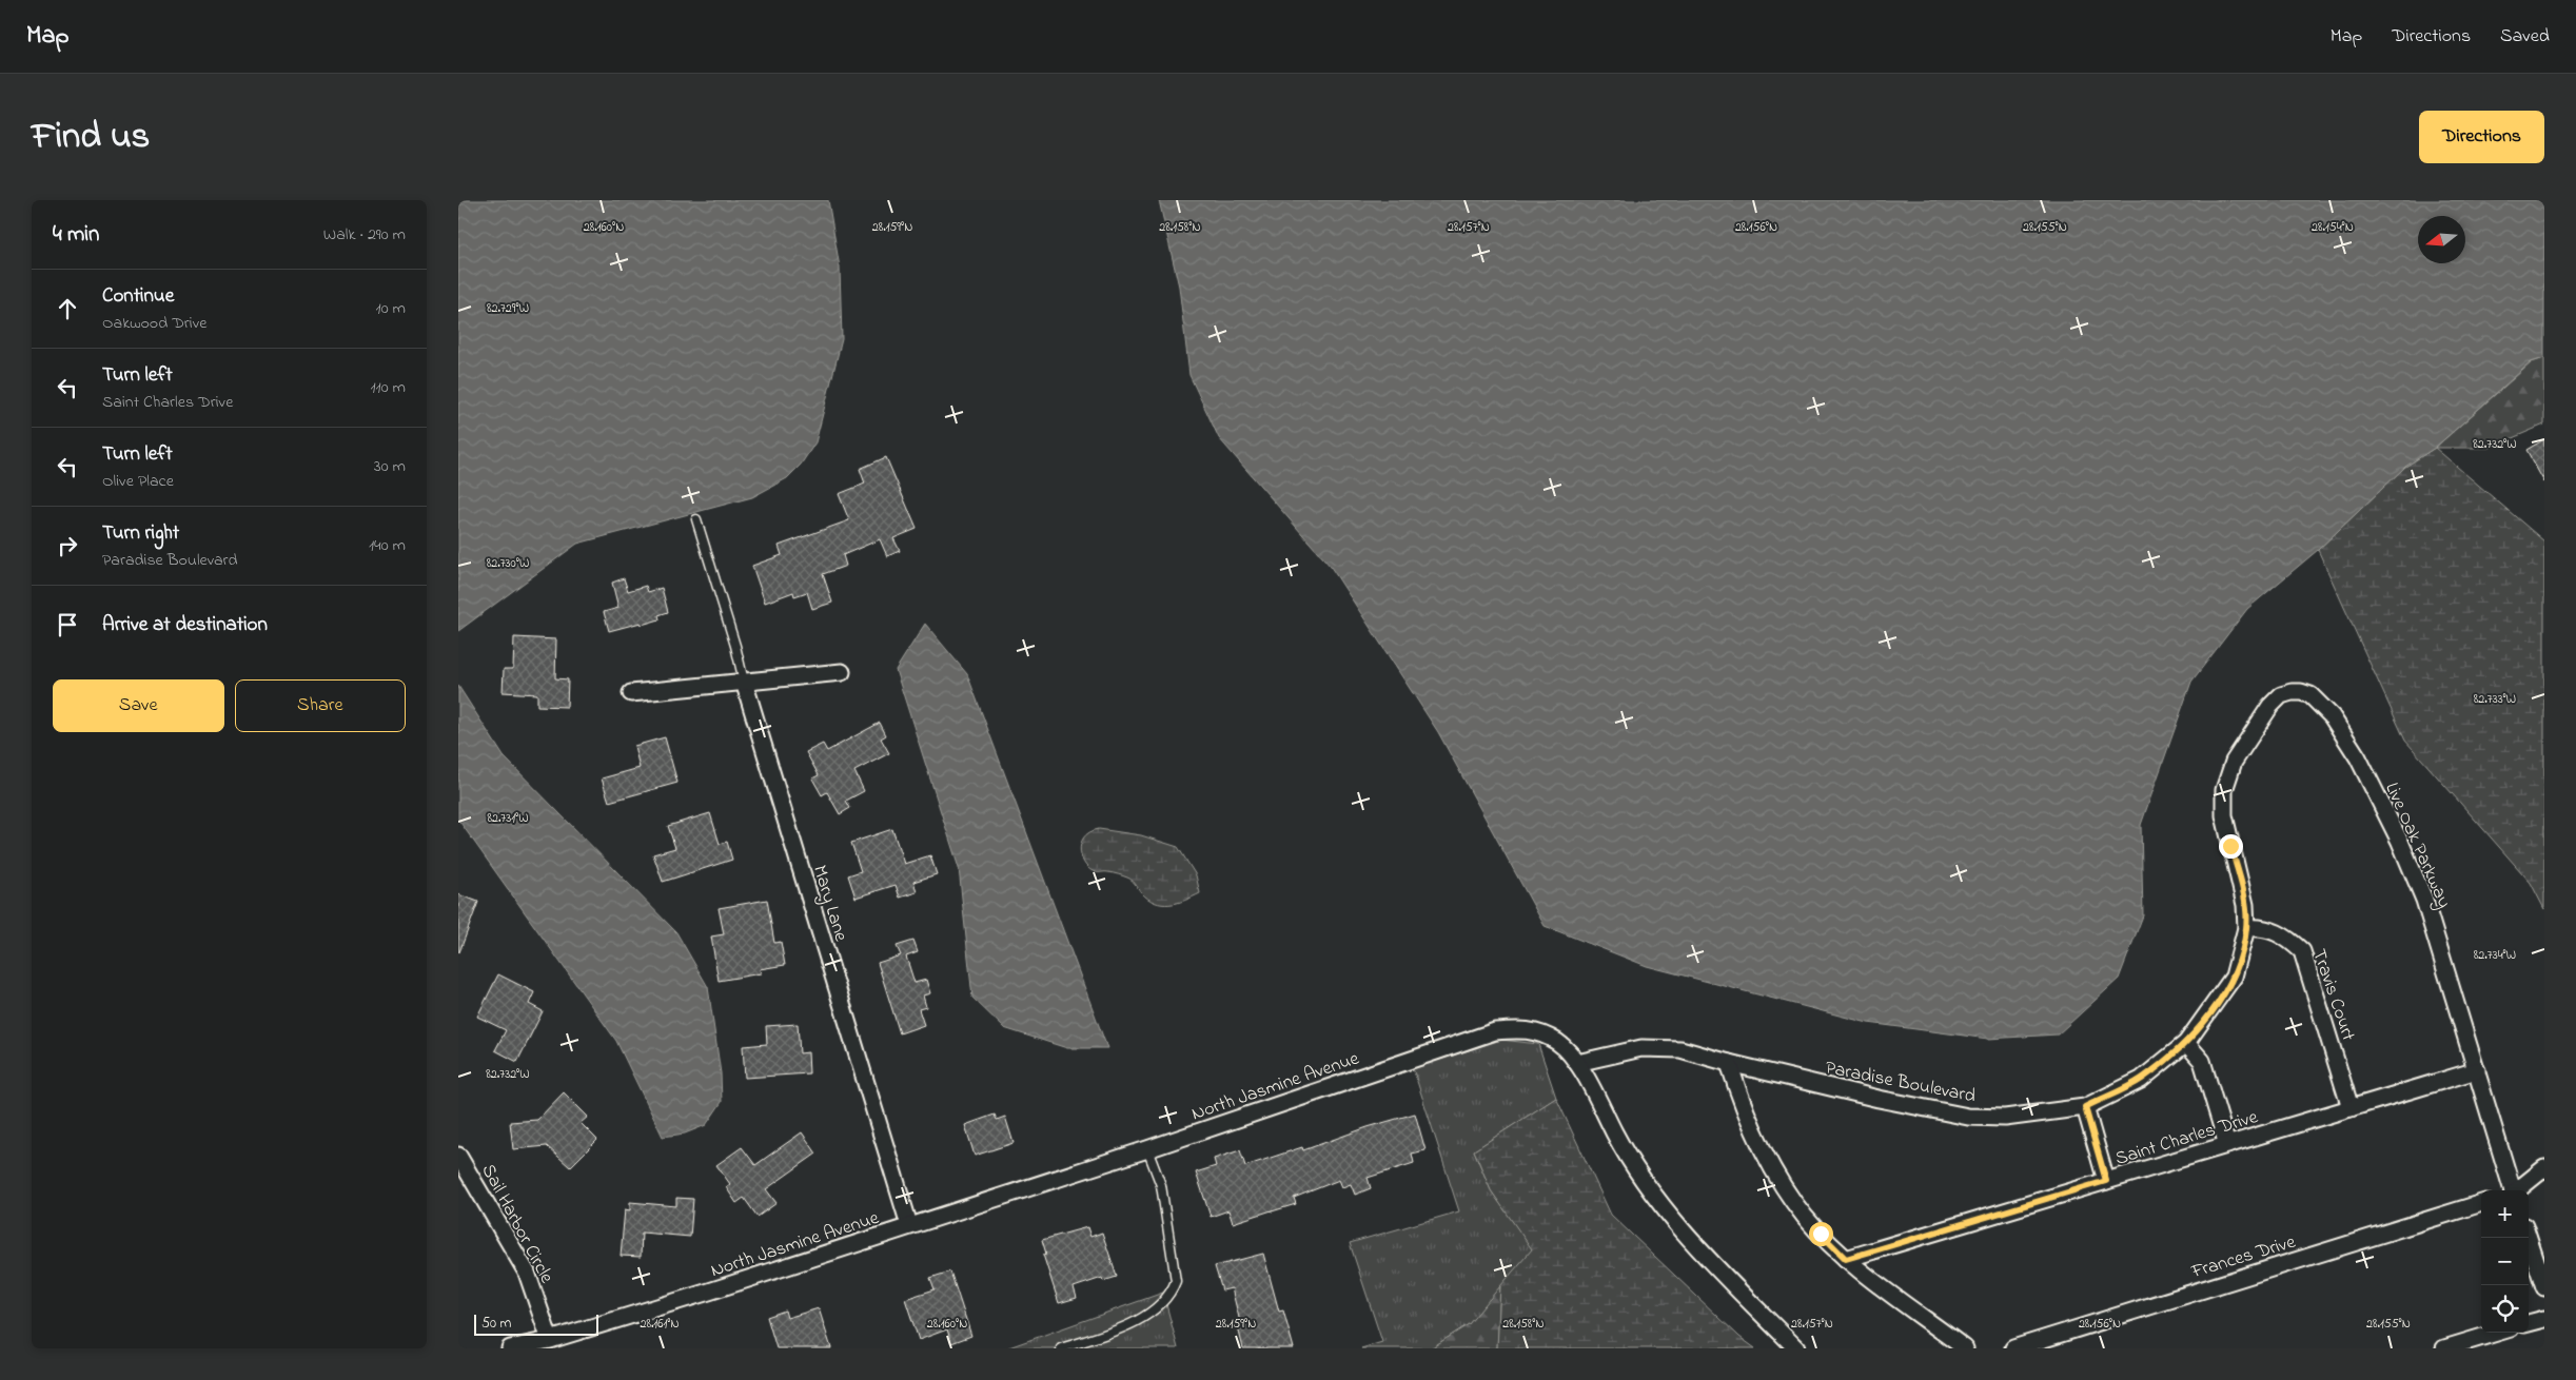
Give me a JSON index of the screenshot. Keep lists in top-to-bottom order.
{
  "streets": {
    "street": [
      "Live Oak Parkway",
      "Mary Lane",
      "Travis Court",
      "Paradise Boulevard",
      "North Jasmine Avenue",
      "Saint Charles Drive",
      "Sail Harbor Circle",
      "Frances Drive"
    ]
  },
  "crossings": [
    ["Live Oak Parkway", "Paradise Boulevard"],
    ["Live Oak Parkway", "Saint Charles Drive"],
    ["Mary Lane", "North Jasmine Avenue"],
    ["Travis Court", "Paradise Boulevard"],
    ["Travis Court", "Saint Charles Drive"],
    ["Paradise Boulevard", "North Jasmine Avenue"],
    ["North Jasmine Avenue", "Sail Harbor Circle"]
  ],
  "scale_bar": "50 m",
  "north": "left",
  "page": {
    "header": "Map",
    "nav": ["Map", "Directions", "Saved"],
    "title": "Find us",
    "buttons": [
      "Directions",
      ["Save", "Share"]
    ],
    "heading": ["4 min", "Walk · 290 m"],
    "list": [
      ["Continue", "Oakwood Drive", "10 m"],
      ["Turn left", "Saint Charles Drive", "110 m"],
      ["Turn left", "Olive Place", "30 m"],
      ["Turn right", "Paradise Boulevard", "140 m"],
      "Arrive at destination"
    ],
    "map_buttons": ["+", "−"],
    "scale": "50 m"
  },
  "coordinates": [
    "28.154°N",
    "28.160°N",
    "28.159°N",
    "28.158°N",
    "28.157°N",
    "28.156°N",
    "28.155°N",
    "82.729°W",
    "82.732°W",
    "82.730°W",
    "82.733°W",
    "82.731°W",
    "82.734°W",
    "28.161°N"
  ]
}
